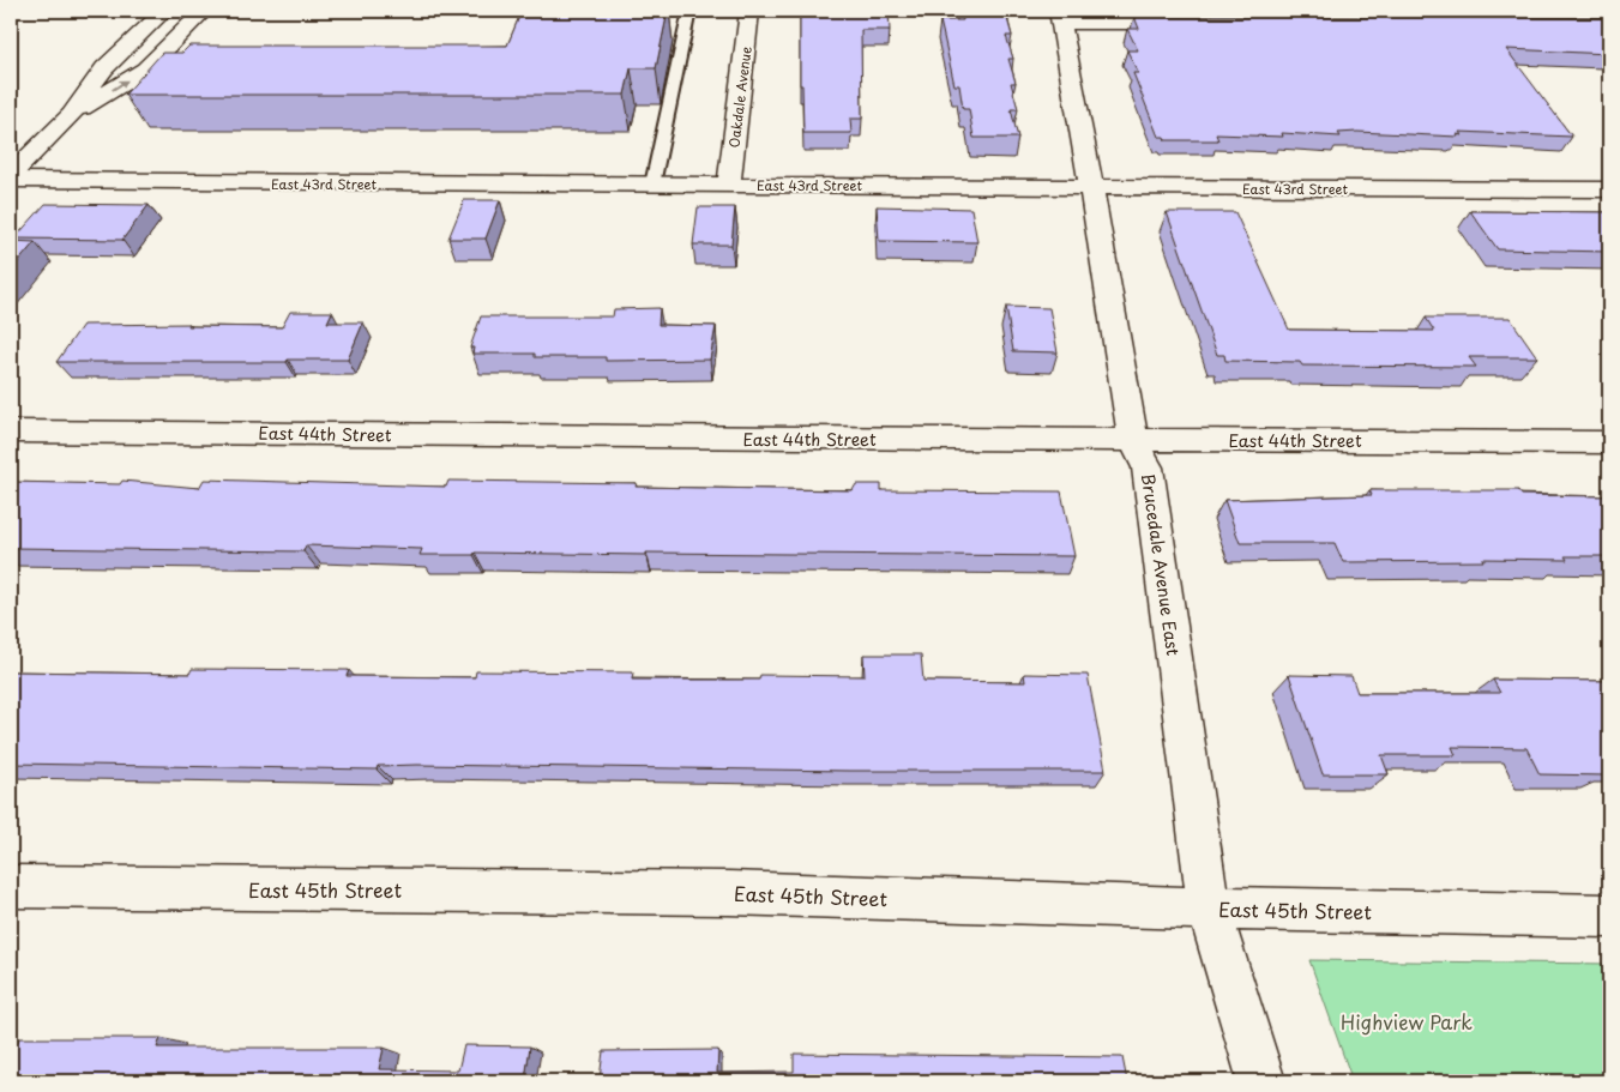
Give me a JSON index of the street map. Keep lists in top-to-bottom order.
{
  "streets": {
    "street": [
      "Oakdale Avenue",
      "East 43rd Street",
      "East 44th Street",
      "Brucedale Avenue East",
      "East 45th Street"
    ]
  },
  "crossings": [
    ["Oakdale Avenue", "East 43rd Street"],
    ["East 43rd Street", "Brucedale Avenue East"],
    ["East 44th Street", "Brucedale Avenue East"],
    ["Brucedale Avenue East", "East 45th Street"]
  ],
  "parks": ["Highview Park"]
}
